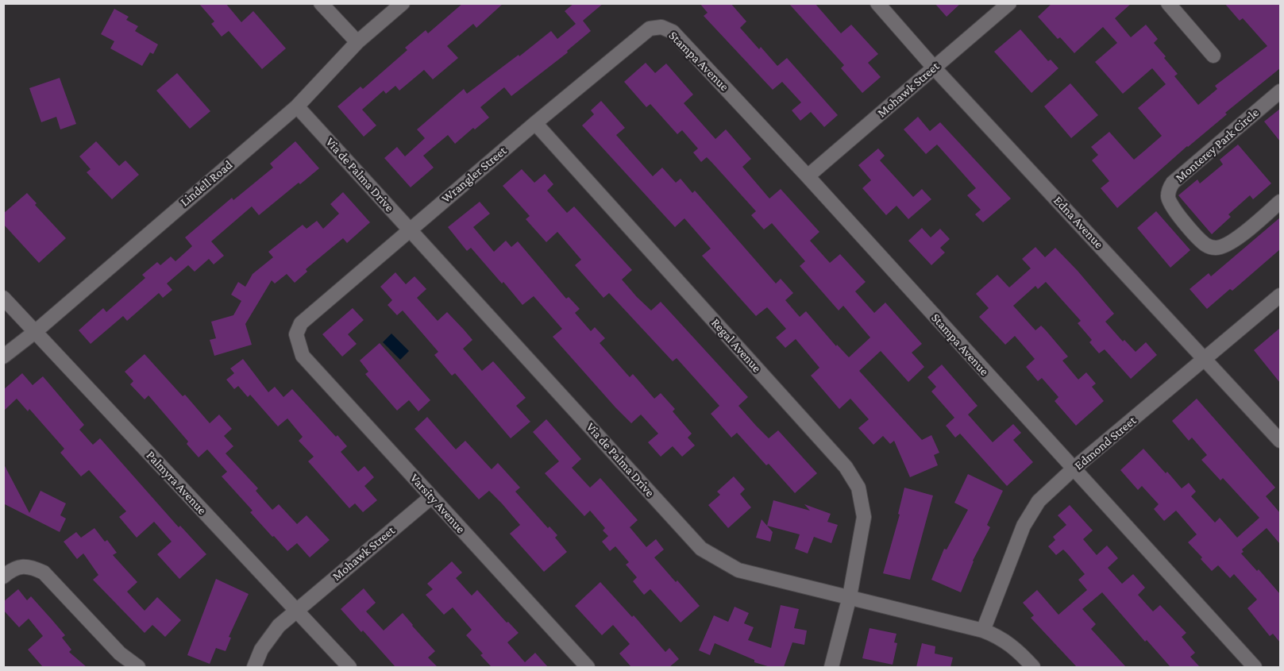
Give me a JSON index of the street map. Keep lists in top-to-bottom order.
{
  "streets": {
    "street": [
      "Stampa Avenue",
      "Mohawk Street",
      "Monterey Park Circle",
      "Via de Palma Drive",
      "Wrangler Street",
      "Lindell Road",
      "Edna Avenue",
      "Regal Avenue",
      "Edmond Street",
      "Palmyra Avenue",
      "Varsity Avenue"
    ]
  },
  "crossings": [
    ["Stampa Avenue", "Mohawk Street"],
    ["Stampa Avenue", "Wrangler Street"],
    ["Stampa Avenue", "Edmond Street"],
    ["Mohawk Street", "Edna Avenue"],
    ["Mohawk Street", "Palmyra Avenue"],
    ["Mohawk Street", "Varsity Avenue"],
    ["Via de Palma Drive", "Wrangler Street"],
    ["Via de Palma Drive", "Lindell Road"],
    ["Via de Palma Drive", "Regal Avenue"],
    ["Via de Palma Drive", "Edmond Street"],
    ["Wrangler Street", "Regal Avenue"],
    ["Wrangler Street", "Varsity Avenue"],
    ["Lindell Road", "Palmyra Avenue"],
    ["Edna Avenue", "Edmond Street"]
  ]
}
